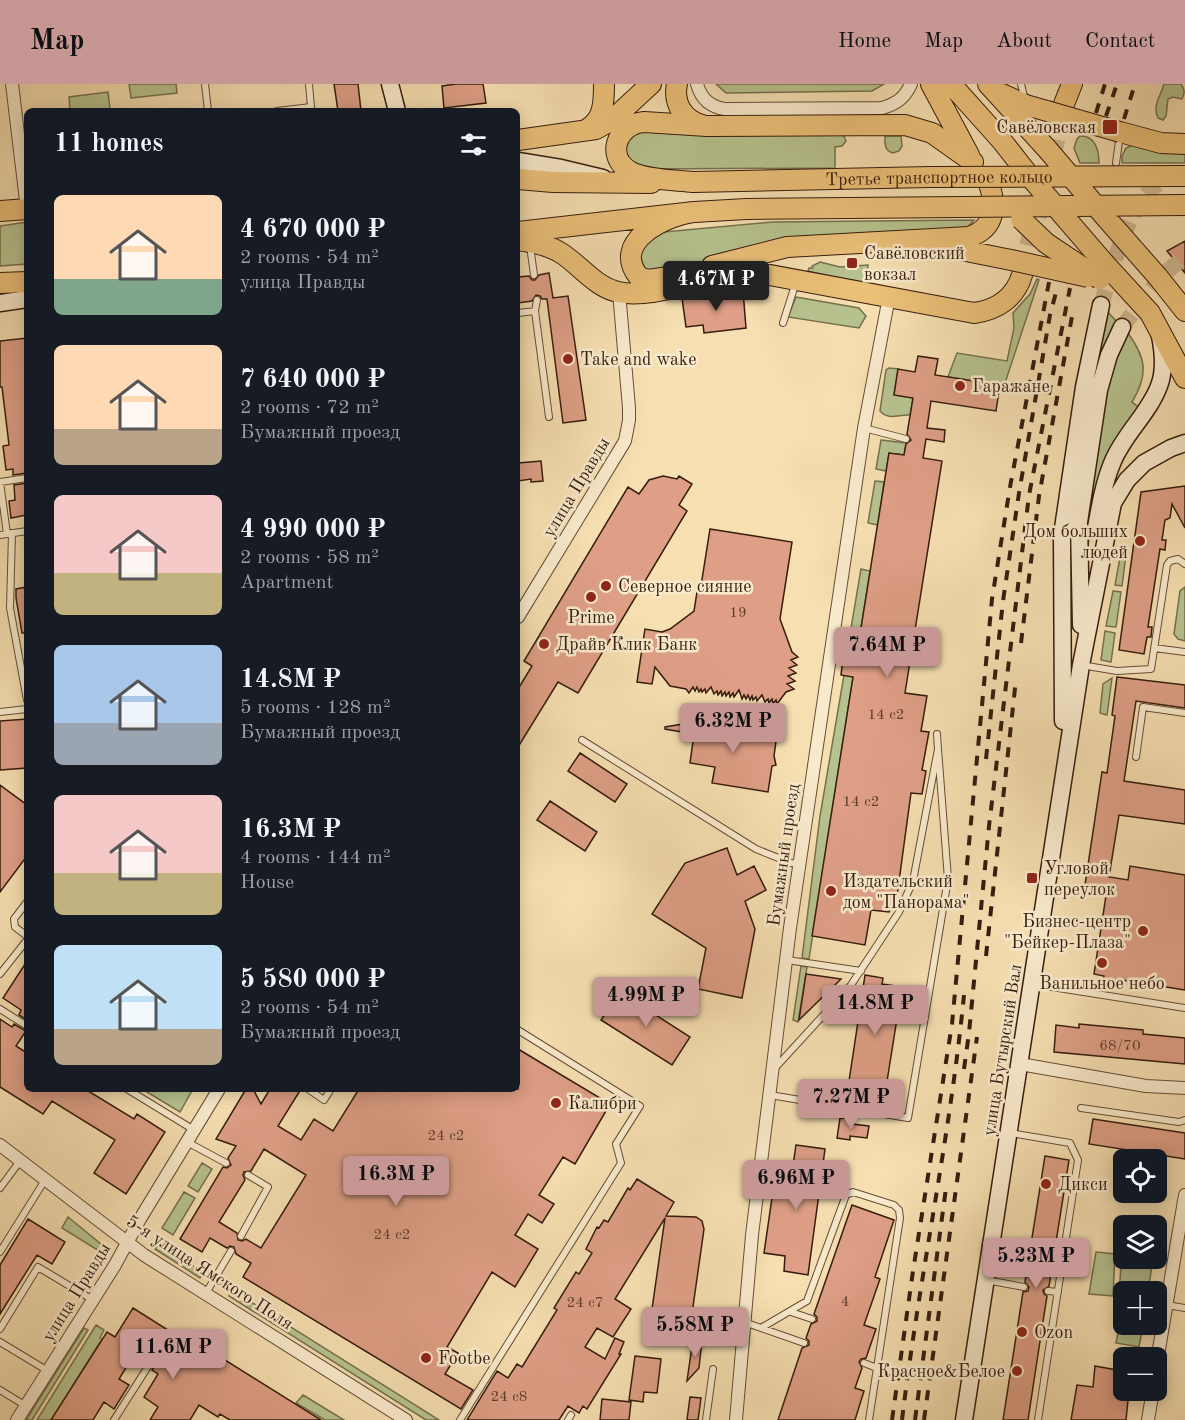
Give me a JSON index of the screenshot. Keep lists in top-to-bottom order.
{
  "streets": {
    "main road": ["Третье транспортное кольцо"],
    "street": [
      "улица Правды",
      "Бумажный проезд",
      "улица Бутырский Вал",
      "5-я улица Ямского Поля"
    ]
  },
  "crossings": [
    ["улица Правды", "5-я улица Ямского Поля"]
  ],
  "places": {
    "transit": ["Савёловская", "Савёловский вокзал", "Угловой переулок"],
    "other": [
      "Take and wake",
      "Гаражане",
      "Дом больших людей",
      "Северное сияние",
      "Prime",
      "Драйв Клик Банк",
      "Издательский дом \"Панорама\"",
      "Бизнес-центр \"Бейкер-Плаза\"",
      "Ванильное небо",
      "Калибри",
      "Дикси",
      "Ozon",
      "Footbe",
      "Красное&Белое"
    ]
  },
  "house_numbers": [
    "19",
    "14 с2",
    "14 с2",
    "68/70",
    "24 с2",
    "24 с2",
    "4",
    "24 с7",
    "24 с8"
  ],
  "page": {
    "header": "Map",
    "nav": [
      "Home",
      "Map",
      "About",
      "Contact"
    ],
    "heading": "11 homes",
    "list": [
      {
        "name": "4 670 000 ₽",
        "note": "2 rooms · 54 m² · улица Правды"
      },
      {
        "name": "7 640 000 ₽",
        "note": "2 rooms · 72 m² · Бумажный проезд"
      },
      {
        "name": "4 990 000 ₽",
        "note": "2 rooms · 58 m² · Apartment"
      },
      {
        "name": "14.8M ₽",
        "note": "5 rooms · 128 m² · Бумажный проезд"
      },
      {
        "name": "16.3M ₽",
        "note": "4 rooms · 144 m² · House"
      },
      {
        "name": "5 580 000 ₽",
        "note": "2 rooms · 54 m² · Бумажный проезд"
      }
    ],
    "price": [
      "4.67M ₽",
      "7.64M ₽",
      "6.32M ₽",
      "4.99M ₽",
      "14.8M ₽",
      "7.27M ₽",
      "16.3M ₽",
      "6.96M ₽",
      "5.23M ₽",
      "5.58M ₽",
      "11.6M ₽"
    ],
    "map_buttons": ["+", "−"]
  }
}
